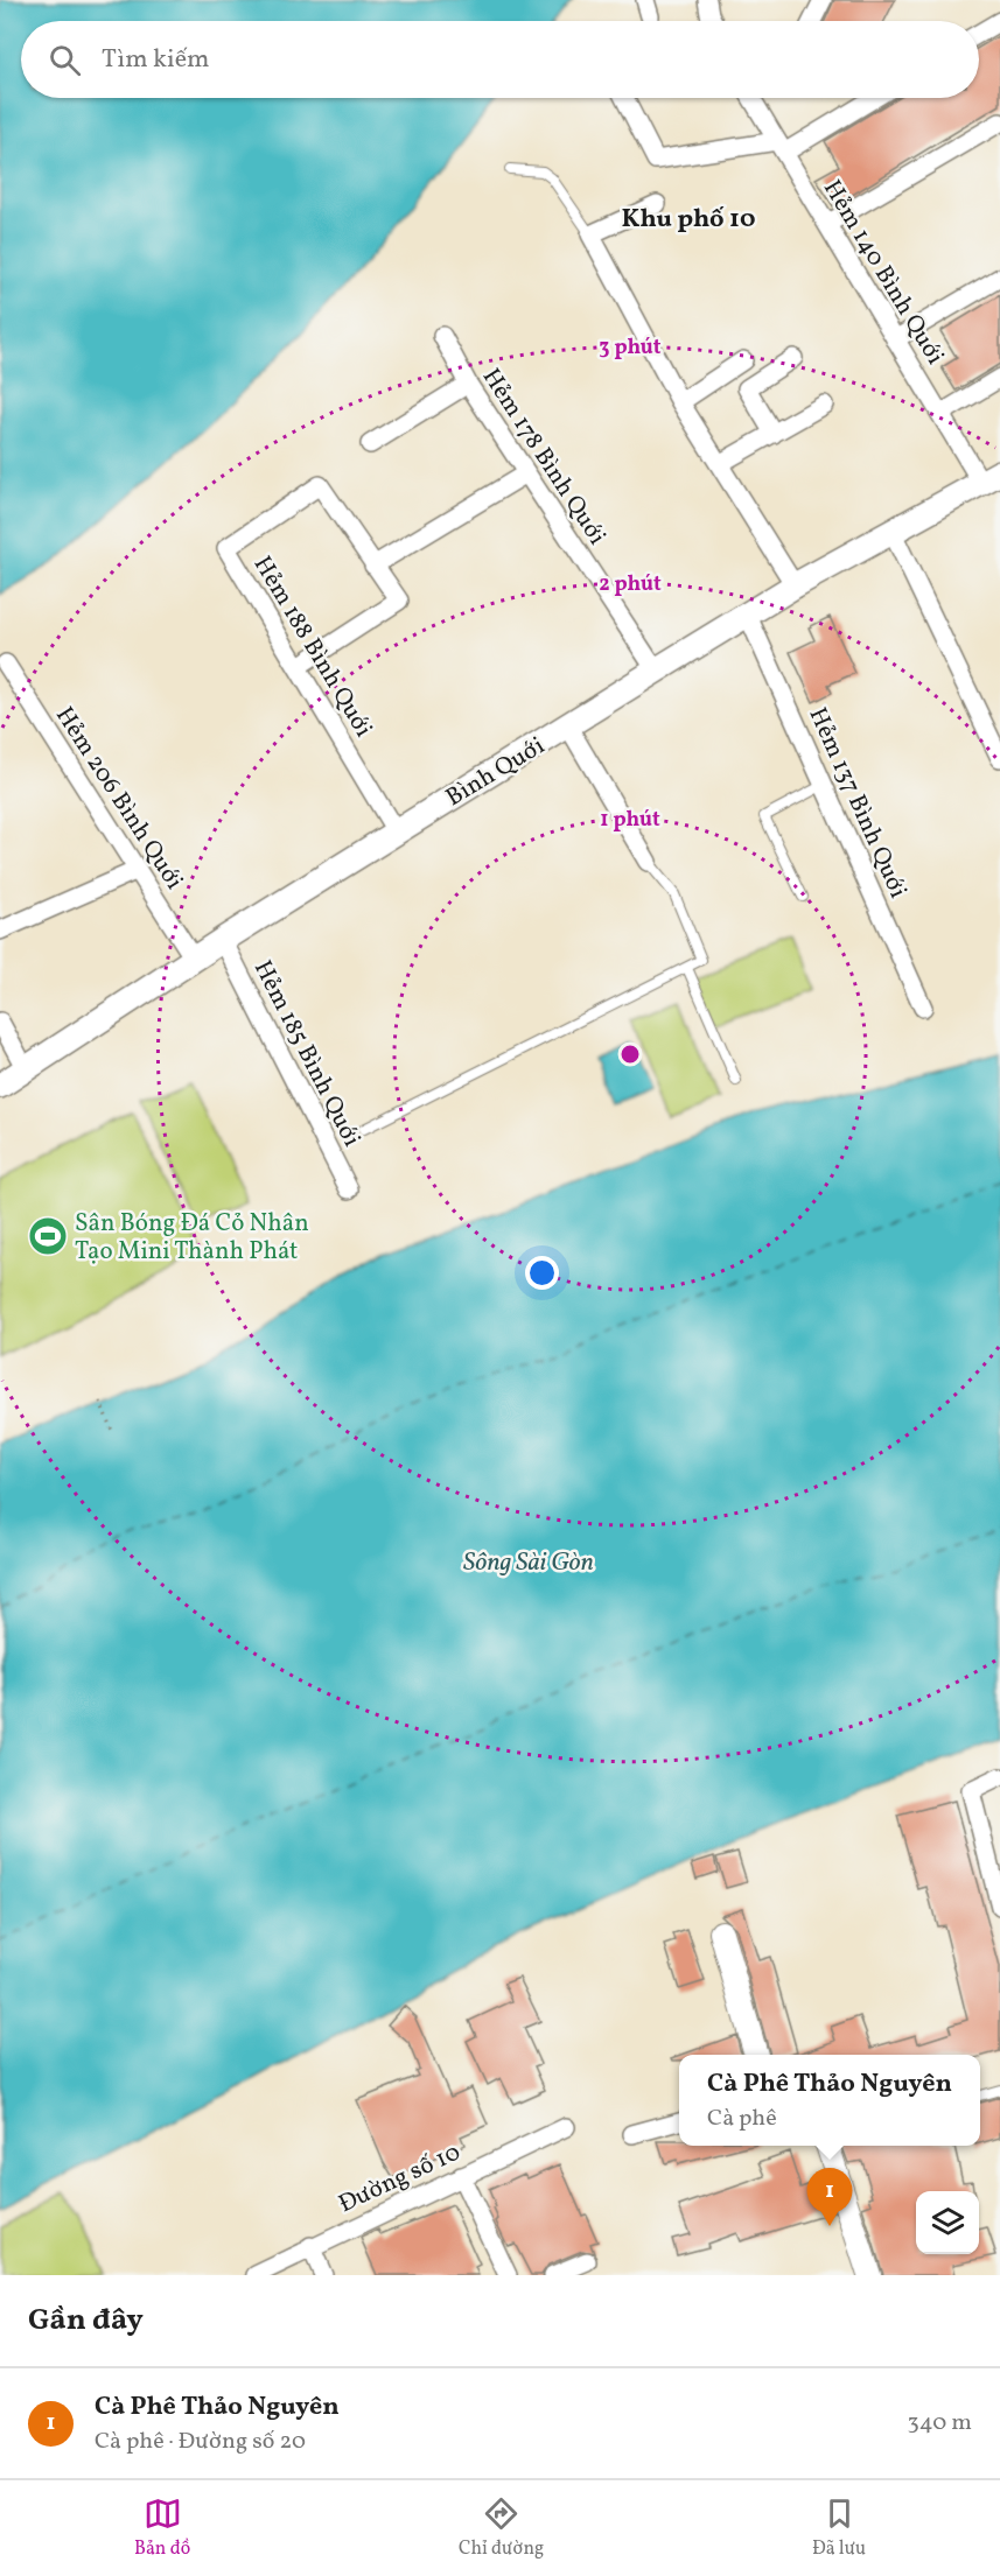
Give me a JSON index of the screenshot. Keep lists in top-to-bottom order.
{
  "streets": {
    "main road": ["Bình Quới"],
    "street": [
      "Hẻm 140 Bình Quới",
      "Hẻm 178 Bình Quới",
      "Hẻm 188 Bình Quới",
      "Hẻm 206 Bình Quới",
      "Hẻm 137 Bình Quới",
      "Hẻm 185 Bình Quới",
      "Đường số 10"
    ]
  },
  "crossings": [
    ["Hẻm 140 Bình Quới", "Bình Quới"],
    ["Hẻm 178 Bình Quới", "Bình Quới"],
    ["Hẻm 188 Bình Quới", "Bình Quới"],
    ["Bình Quới", "Hẻm 206 Bình Quới"],
    ["Bình Quới", "Hẻm 137 Bình Quới"],
    ["Bình Quới", "Hẻm 185 Bình Quới"]
  ],
  "districts": ["Khu phố 10"],
  "water": ["Sông Sài Gòn"],
  "places": {
    "sports": ["Sân Bóng Đá Cỏ Nhân Tạo Mini Thành Phát"]
  },
  "page": {
    "search": "Tìm kiếm",
    "popup": ["Cà Phê Thảo Nguyên", "Cà phê"],
    "pins": "1",
    "heading": "Gần đây",
    "list": [
      {
        "mark": "1",
        "name": "Cà Phê Thảo Nguyên",
        "note": "Cà phê · Đường số 20",
        "value": "340 m"
      }
    ],
    "nav": ["Bản đồ", "Chỉ đường", "Đã lưu"]
  },
  "rings": ["3 phút", "2 phút", "1 phút"]
}
